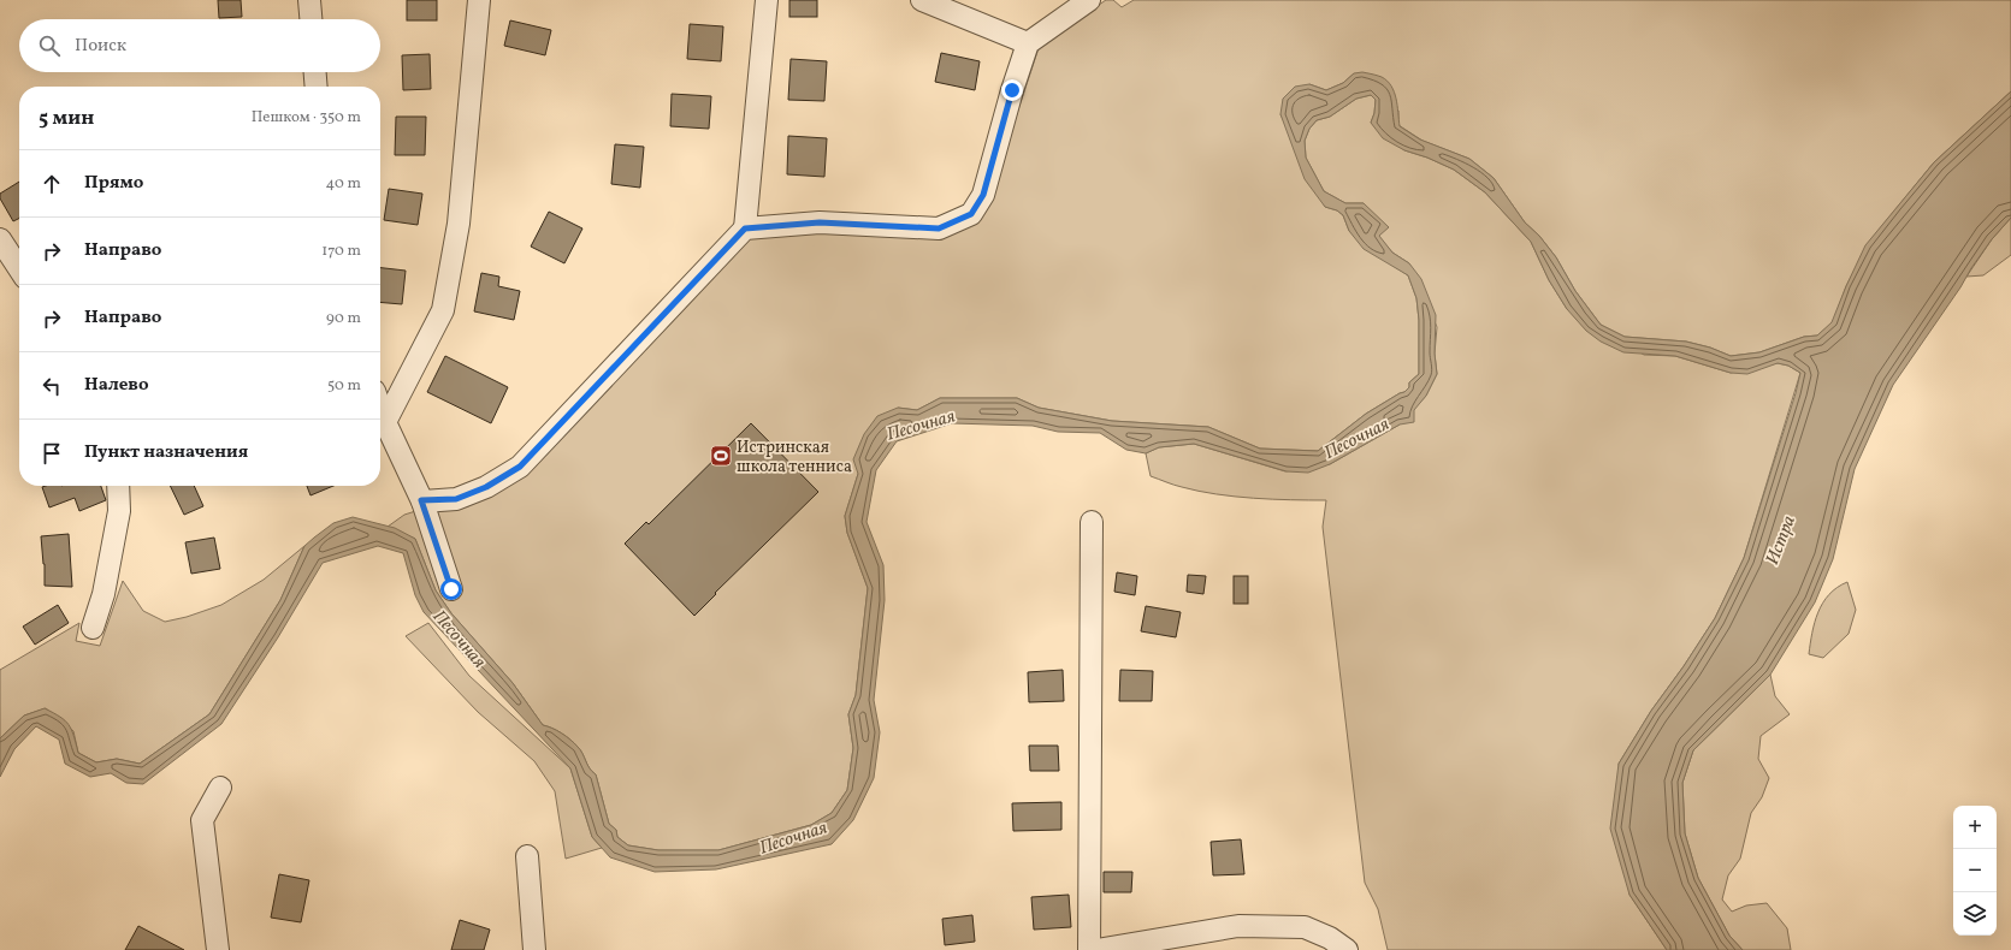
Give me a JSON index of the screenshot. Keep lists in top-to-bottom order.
{
  "water": ["Песочная", "Истра"],
  "places": {
    "sports": ["Истринская школа тенниса"]
  },
  "page": {
    "search": "Поиск",
    "heading": ["5 мин", "Пешком · 350 m"],
    "list": [
      ["Прямо", "40 m"],
      ["Направо", "170 m"],
      ["Направо", "90 m"],
      ["Налево", "50 m"],
      "Пункт назначения"
    ],
    "map_buttons": ["+", "−"]
  }
}
